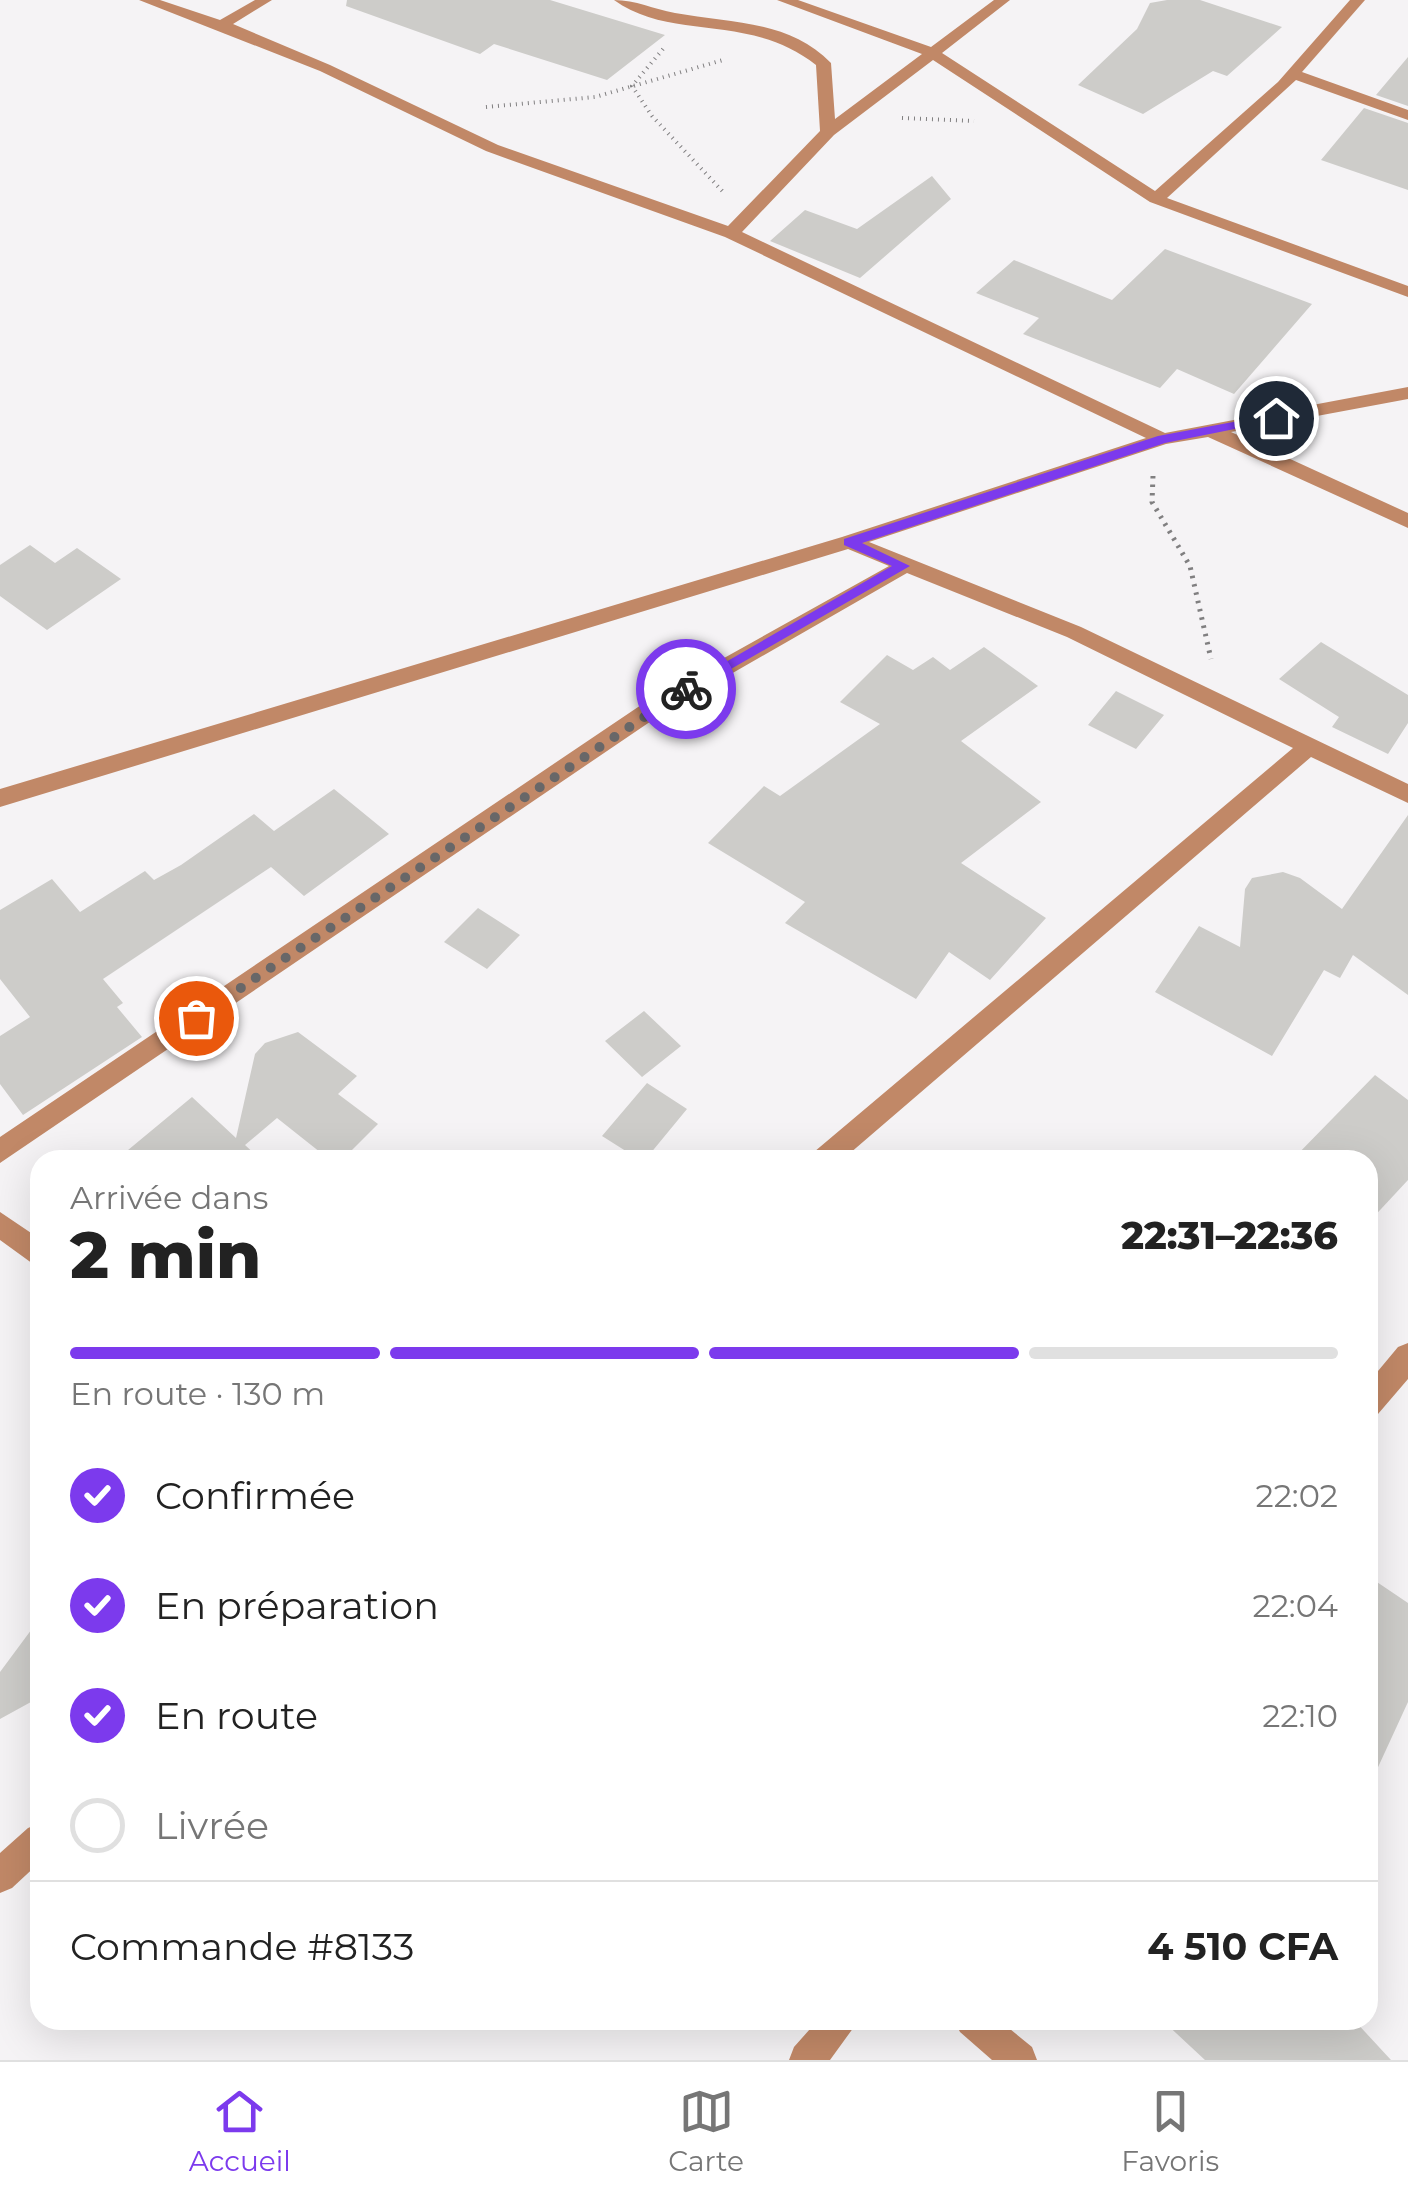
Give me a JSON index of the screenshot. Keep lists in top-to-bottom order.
{
  "page": {
    "heading": ["2 min", "Arrivée dans", "22:31–22:36"],
    "panel": ["Commande #8133", "4 510 CFA"],
    "bar": "En route · 130 m",
    "list": [
      ["Confirmée", "22:02"],
      ["En préparation", "22:04"],
      ["En route", "22:10"],
      "Livrée"
    ],
    "tabs": ["Accueil", "Carte", "Favoris"]
  }
}
